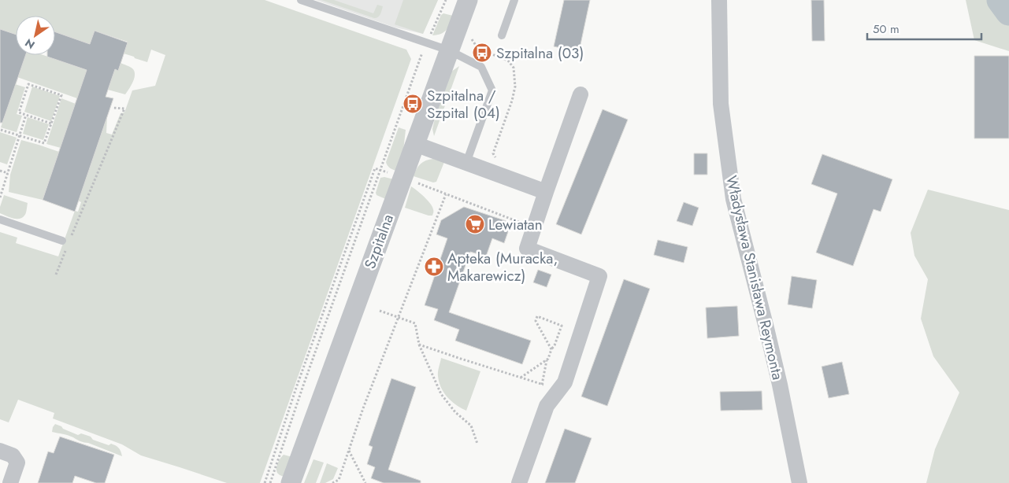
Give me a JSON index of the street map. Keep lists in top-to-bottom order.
{
  "streets": {
    "street": ["Szpitalna", "Władysława Stanisława Reymonta"]
  },
  "places": {
    "bus stop": ["Szpitalna (03)", "Szpitalna / Szpital (04)"],
    "supermarket": ["Lewiatan"],
    "pharmacy": ["Apteka (Muracka, Makarewicz)"]
  },
  "scale_bar": "50 m",
  "north": "bottom left"
}
